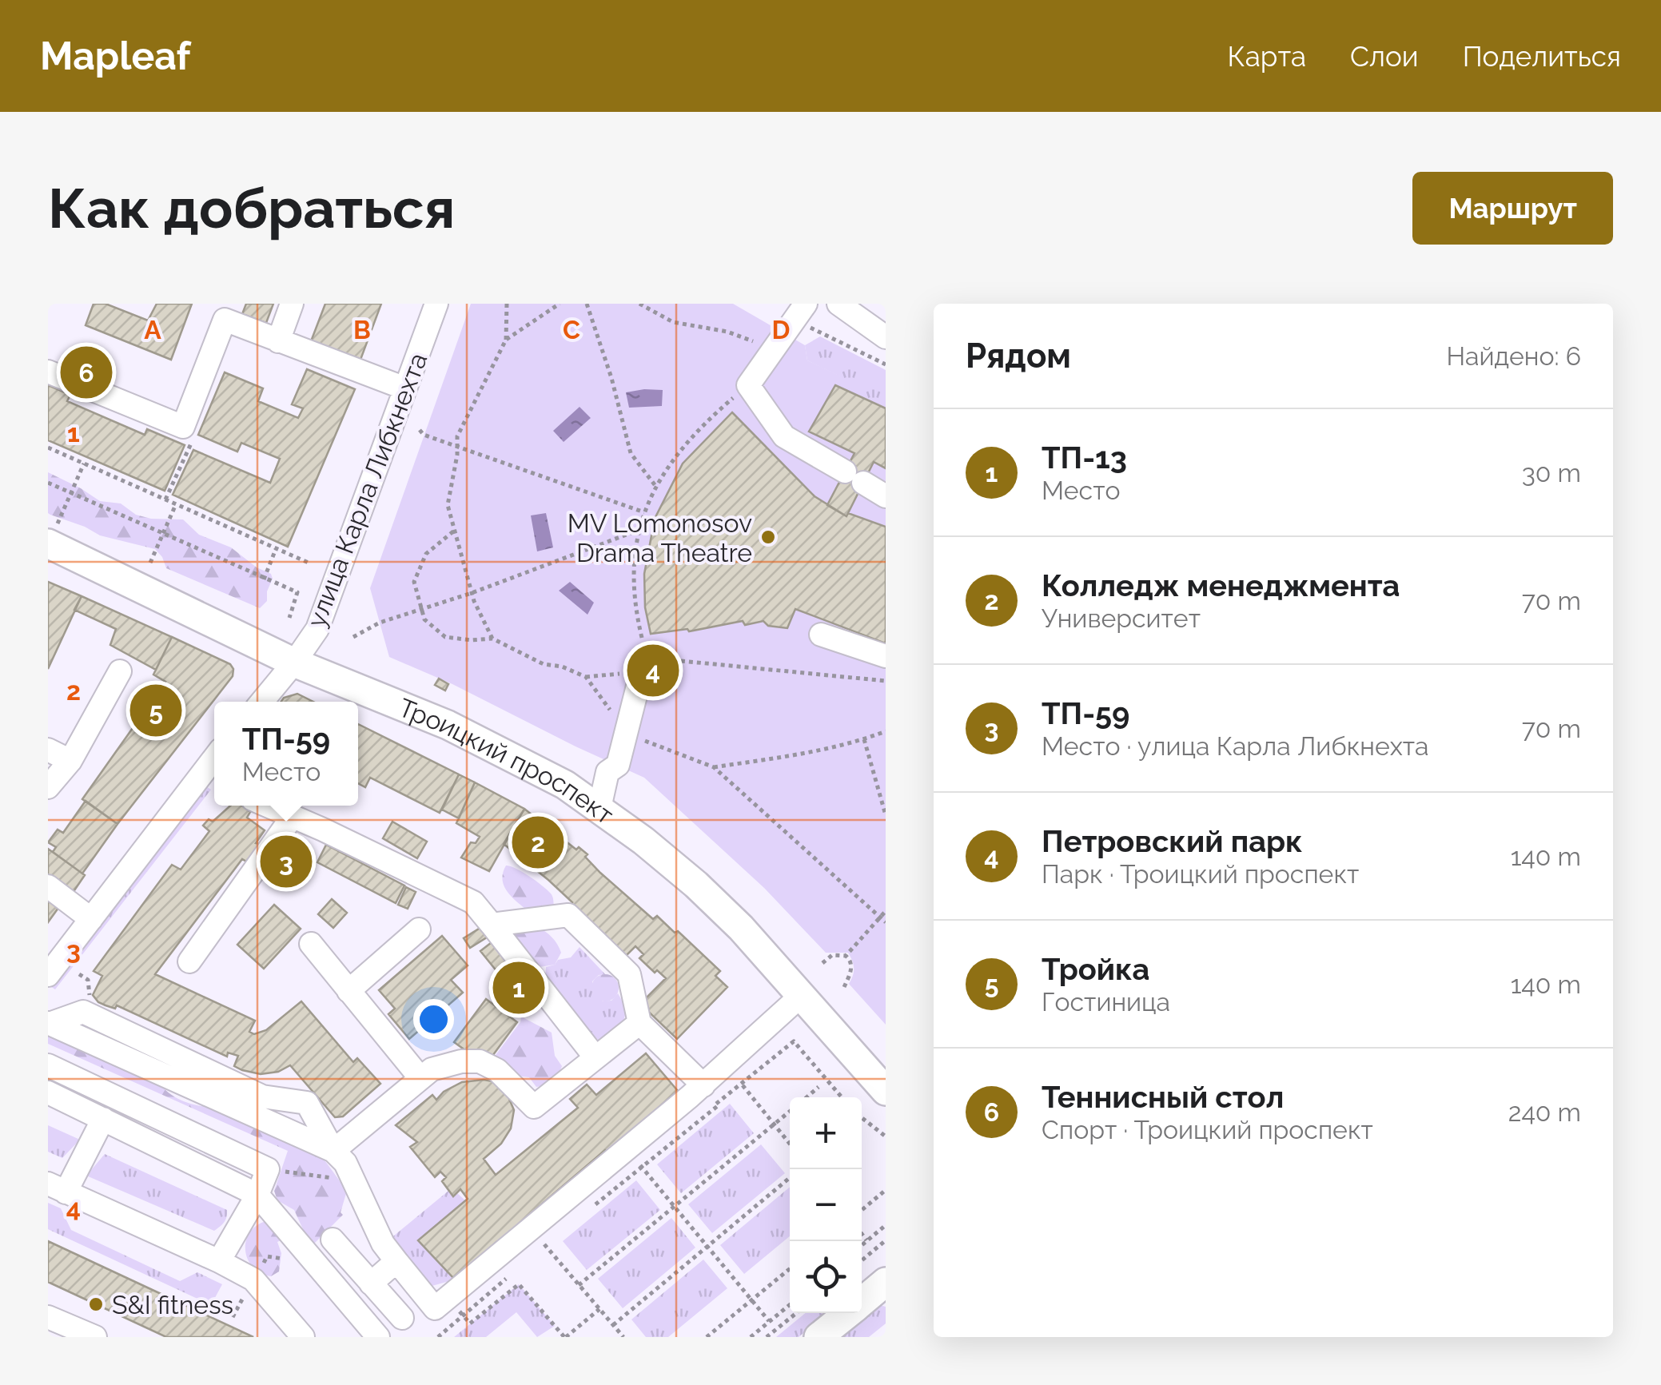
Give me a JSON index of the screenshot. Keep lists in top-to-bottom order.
{
  "streets": {
    "main road": ["Троицкий проспект"],
    "street": ["улица Карла Либкнехта"]
  },
  "crossings": [
    ["улица Карла Либкнехта", "Троицкий проспект"]
  ],
  "places": ["MV Lomonosov Drama Theatre", "S&I fitness"],
  "page": {
    "header": "Mapleaf",
    "nav": ["Карта", "Слои", "Поделиться"],
    "buttons": "Маршрут",
    "title": "Как добраться",
    "heading": ["Рядом", "Найдено: 6"],
    "pins": [
      "6",
      "4",
      "5",
      "2",
      "3",
      "1"
    ],
    "list": [
      {
        "mark": "1",
        "name": "ТП-13",
        "note": "Место",
        "value": "30 m"
      },
      {
        "mark": "2",
        "name": "Колледж менеджмента",
        "note": "Университет",
        "value": "70 m"
      },
      {
        "mark": "3",
        "name": "ТП-59",
        "note": "Место · улица Карла Либкнехта",
        "value": "70 m"
      },
      {
        "mark": "4",
        "name": "Петровский парк",
        "note": "Парк · Троицкий проспект",
        "value": "140 m"
      },
      {
        "mark": "5",
        "name": "Тройка",
        "note": "Гостиница",
        "value": "140 m"
      },
      {
        "mark": "6",
        "name": "Теннисный стол",
        "note": "Спорт · Троицкий проспект",
        "value": "240 m"
      }
    ],
    "popup": ["ТП-59", "Место"],
    "map_buttons": ["+", "−"]
  },
  "grid": {
    "columns": [
      "A",
      "B",
      "C",
      "D"
    ],
    "rows": [
      "1",
      "2",
      "3",
      "4"
    ]
  }
}
